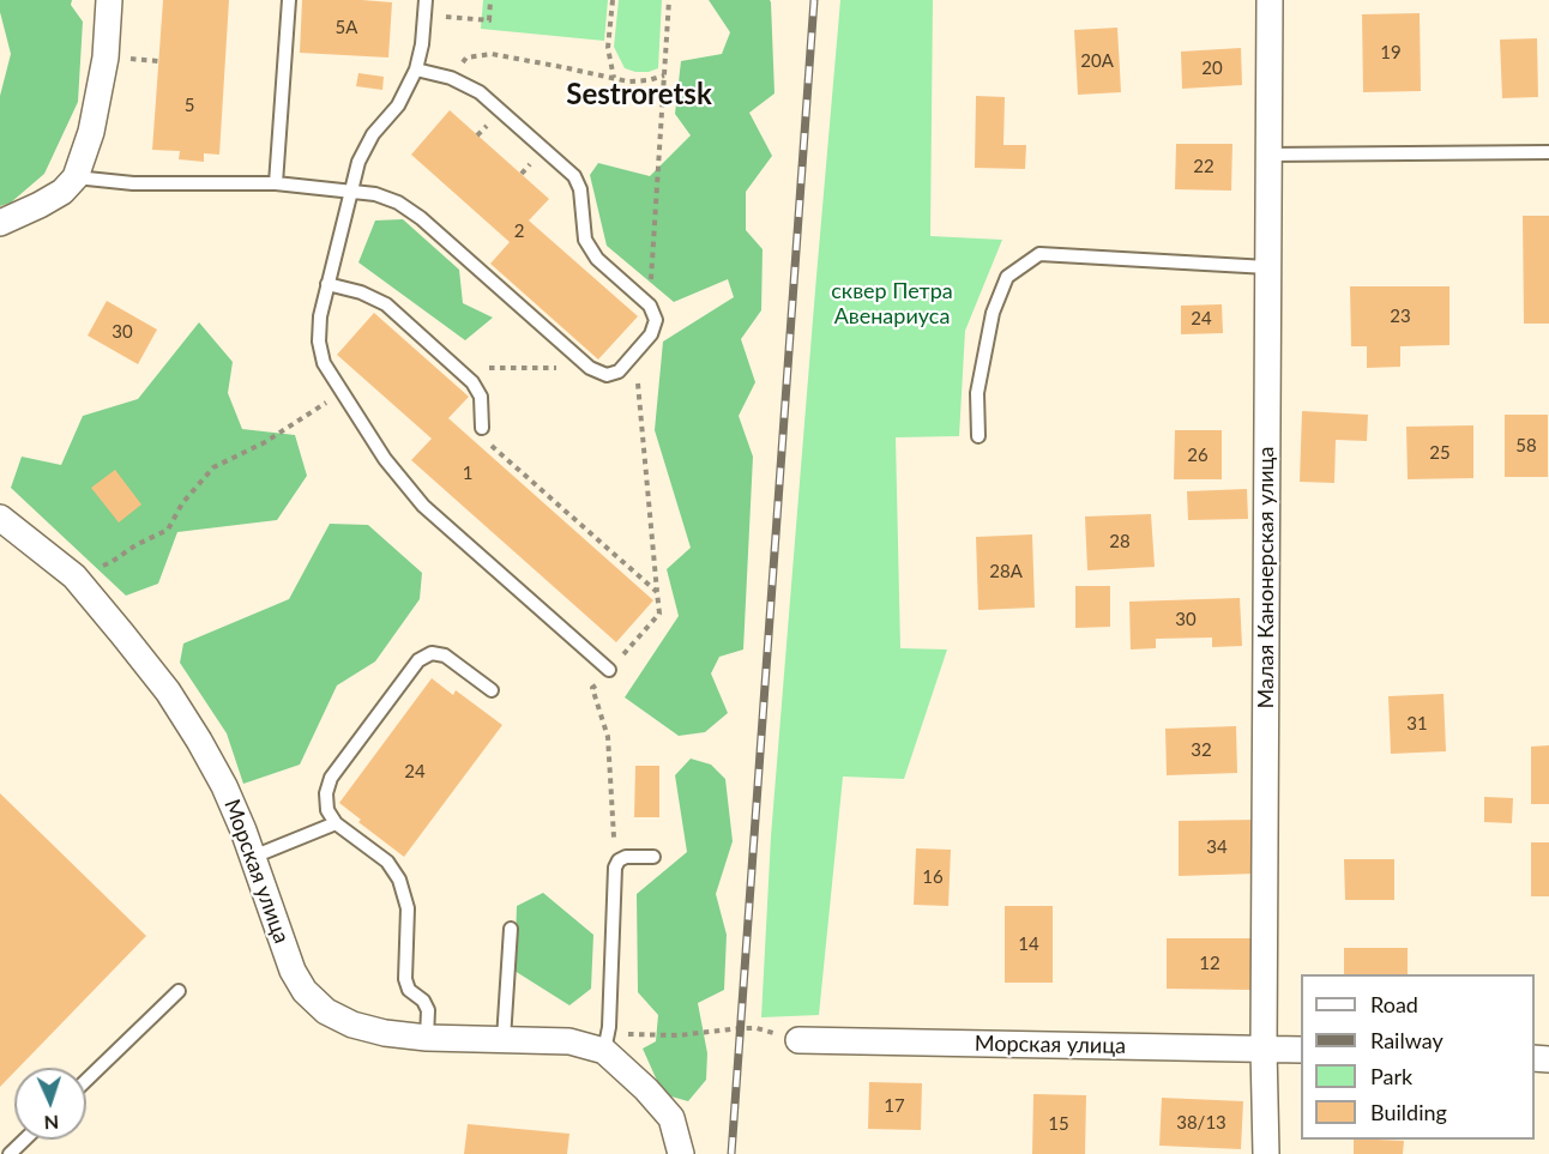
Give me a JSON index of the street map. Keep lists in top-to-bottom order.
{
  "streets": {
    "street": ["Малая Канонерская улица", "Морская улица"]
  },
  "crossings": [
    ["Малая Канонерская улица", "Морская улица"]
  ],
  "districts": ["Sestroretsk"],
  "parks": ["сквер Петра Авенариуса"],
  "house_numbers": [
    "5А",
    "19",
    "20А",
    "20",
    "5",
    "22",
    "2",
    "23",
    "24",
    "30",
    "58",
    "25",
    "26",
    "1",
    "28",
    "28А",
    "30",
    "31",
    "32",
    "24",
    "34",
    "16",
    "14",
    "12",
    "17",
    "38/13",
    "15"
  ],
  "legend": [
    "Road",
    "Railway",
    "Park",
    "Building"
  ],
  "north": "bottom"
}
